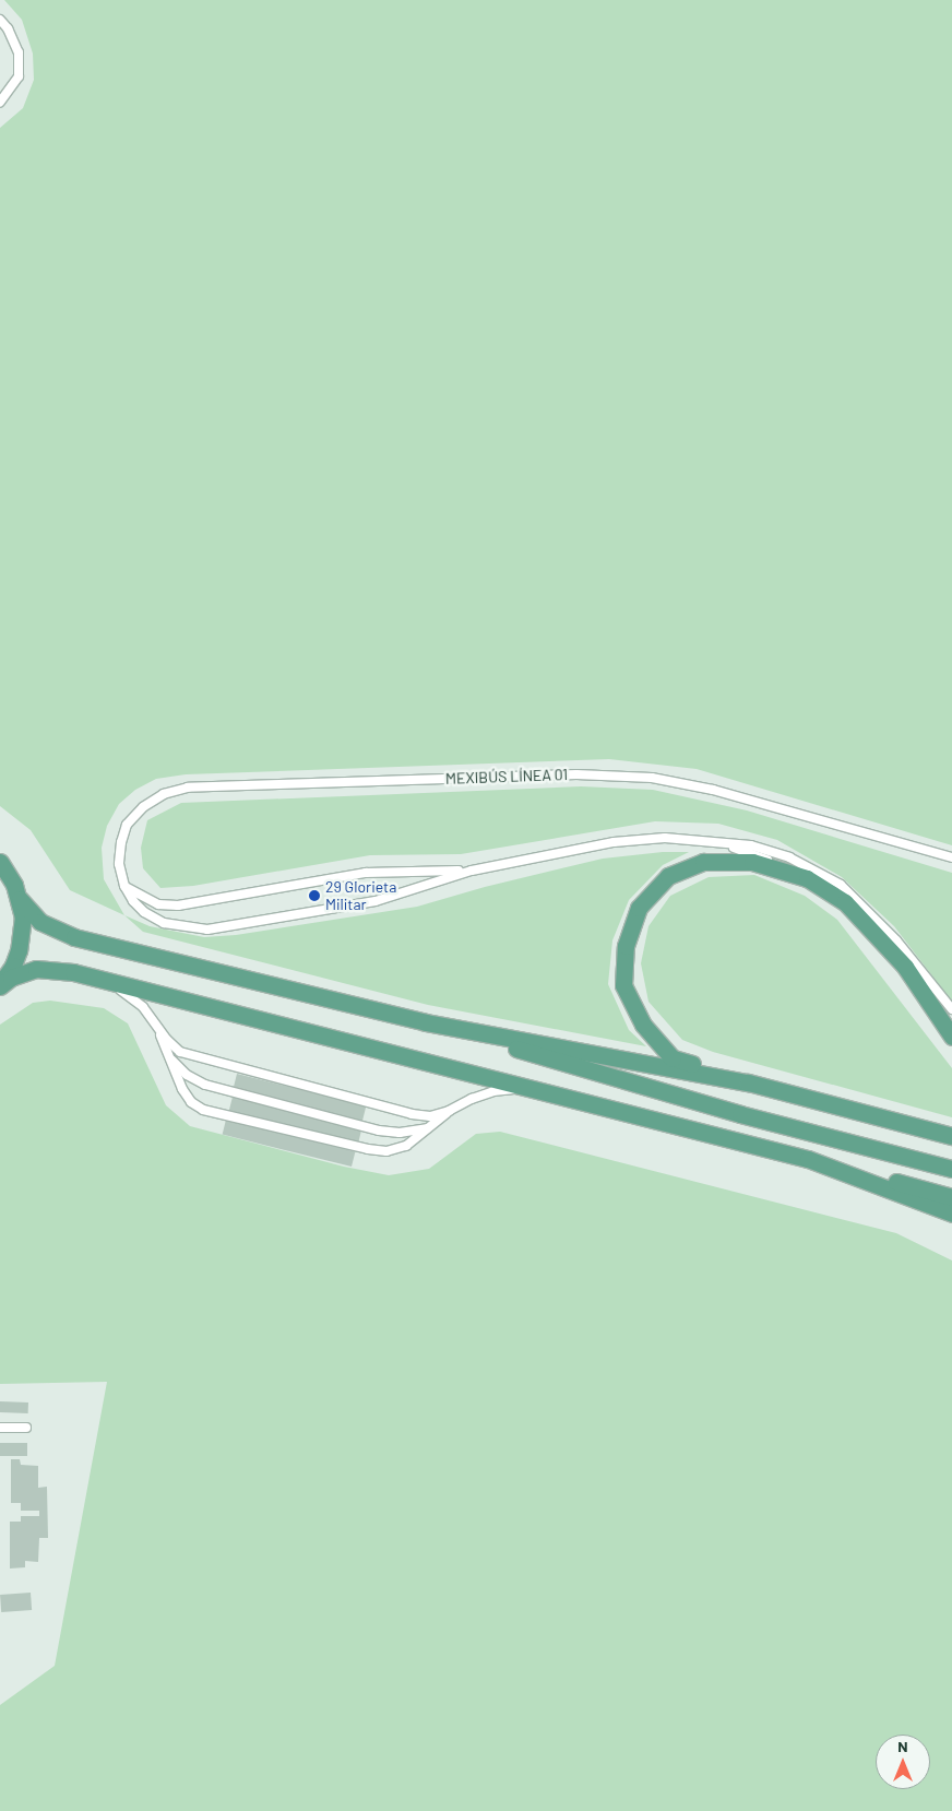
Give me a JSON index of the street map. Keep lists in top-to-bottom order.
{
  "streets": {
    "lane": ["MEXIBÚS LÍNEA 01"]
  },
  "places": ["29 Glorieta Militar"],
  "north": "top"
}
